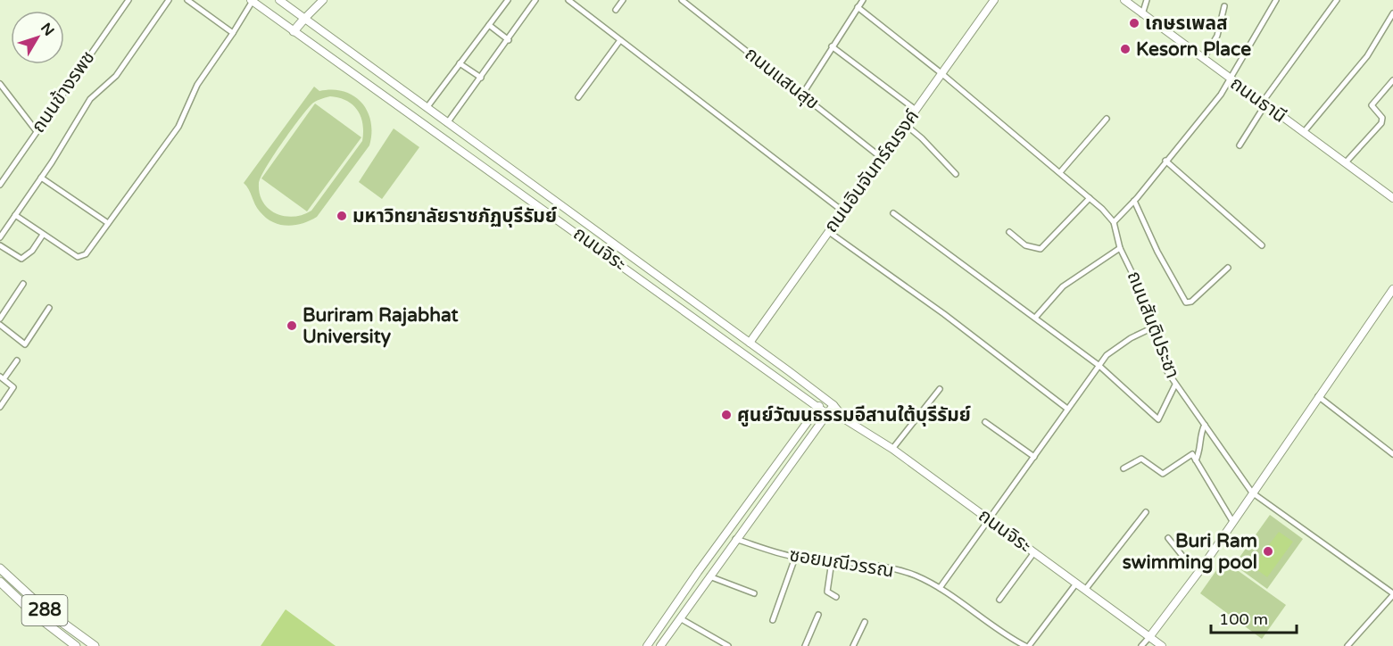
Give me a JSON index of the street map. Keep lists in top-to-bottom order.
{
  "streets": {
    "main road": [
      "ถนนธานี",
      "ถนนอินจันทร์ณรงค์",
      "ถนนจิระ",
      "288"
    ],
    "street": [
      "ถนนแสนสุข",
      "ถนนข้างรพช",
      "ถนนสันติประชา",
      "ซอยมณีวรรณ"
    ]
  },
  "crossings": [
    ["ถนนแสนสุข", "ถนนอินจันทร์ณรงค์"],
    ["ถนนอินจันทร์ณรงค์", "ถนนจิระ"],
    ["ถนนอินจันทร์ณรงค์", "ถนนสันติประชา"]
  ],
  "places": [
    "เกษรเพลส",
    "Kesorn Place",
    "มหาวิทยาลัยราชภัฏบุรีรัมย์",
    "Buriram Rajabhat University",
    "ศูนย์วัฒนธรรมอีสานใต้บุรีรัมย์",
    "Buri Ram swimming pool"
  ],
  "scale_bar": "100 m",
  "north": "top right"
}
